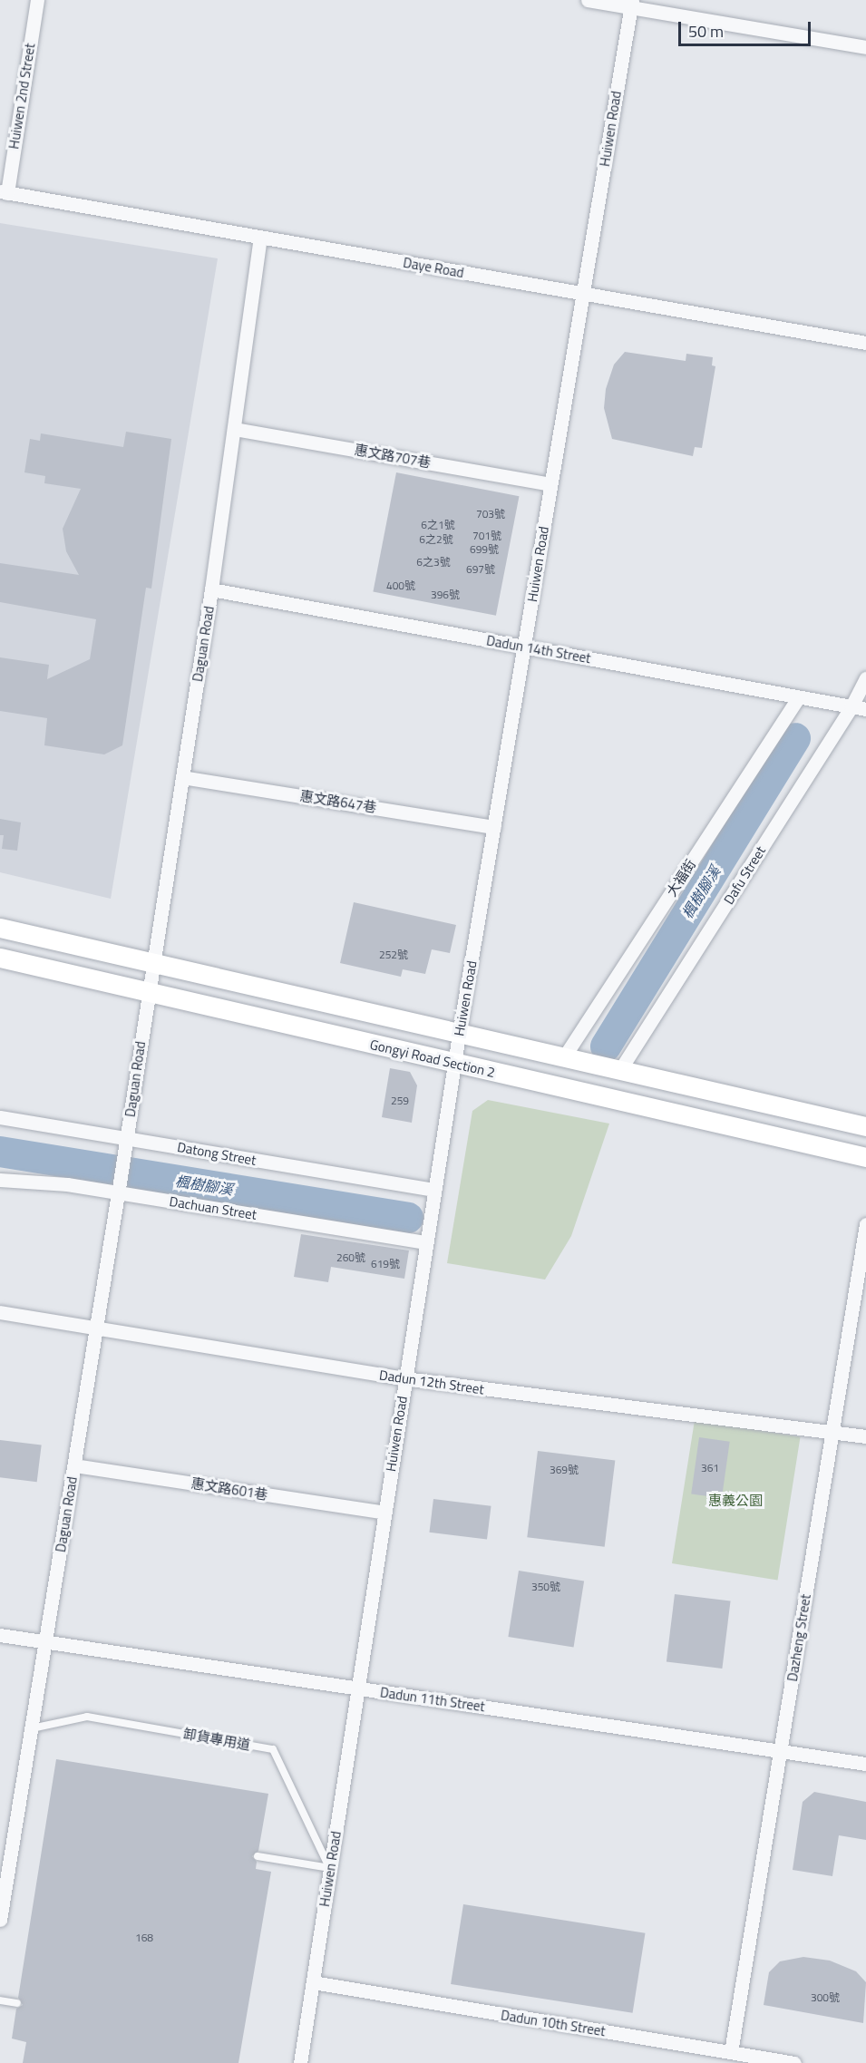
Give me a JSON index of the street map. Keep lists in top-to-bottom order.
{
  "streets": {
    "main road": ["Gongyi Road Section 2"],
    "street": [
      "Huiwen 2nd Street",
      "Huiwen Road",
      "Daye Road",
      "惠文路707巷",
      "Daguan Road",
      "Dadun 14th Street",
      "惠文路647巷",
      "Dafu Street",
      "大福街",
      "Datong Street",
      "Dachuan Street",
      "Dadun 12th Street",
      "惠文路601巷",
      "Dazheng Street",
      "Dadun 11th Street",
      "Dadun 10th Street"
    ],
    "lane": ["卸貨專用道"]
  },
  "crossings": [
    ["Huiwen 2nd Street", "Daye Road"],
    ["Huiwen Road", "Daye Road"],
    ["Huiwen Road", "惠文路707巷"],
    ["Huiwen Road", "Dadun 14th Street"],
    ["Huiwen Road", "惠文路647巷"],
    ["Huiwen Road", "Gongyi Road Section 2"],
    ["Huiwen Road", "Datong Street"],
    ["Huiwen Road", "Dachuan Street"],
    ["Huiwen Road", "Dadun 12th Street"],
    ["Huiwen Road", "惠文路601巷"],
    ["Huiwen Road", "Dadun 11th Street"],
    ["Huiwen Road", "卸貨專用道"],
    ["Huiwen Road", "Dadun 10th Street"],
    ["Daye Road", "Daguan Road"],
    ["惠文路707巷", "Daguan Road"],
    ["Daguan Road", "Dadun 14th Street"],
    ["Daguan Road", "惠文路647巷"],
    ["Daguan Road", "Gongyi Road Section 2"],
    ["Daguan Road", "Datong Street"],
    ["Daguan Road", "Dachuan Street"],
    ["Daguan Road", "Dadun 12th Street"],
    ["Daguan Road", "惠文路601巷"],
    ["Daguan Road", "Dadun 11th Street"],
    ["Daguan Road", "卸貨專用道"],
    ["Dadun 14th Street", "Dafu Street"],
    ["Dadun 14th Street", "大福街"],
    ["Dadun 12th Street", "Dazheng Street"],
    ["Dazheng Street", "Dadun 11th Street"],
    ["Dazheng Street", "Dadun 10th Street"]
  ],
  "water": ["楓樹腳溪"],
  "parks": ["惠義公園"],
  "house_numbers": [
    "703號",
    "6之1號",
    "701號",
    "6之2號",
    "699號",
    "6之3號",
    "697號",
    "400號",
    "396號",
    "252號",
    "259",
    "260號",
    "619號",
    "361",
    "369號",
    "350號",
    "168",
    "300號"
  ],
  "scale_bar": "50 m"
}
